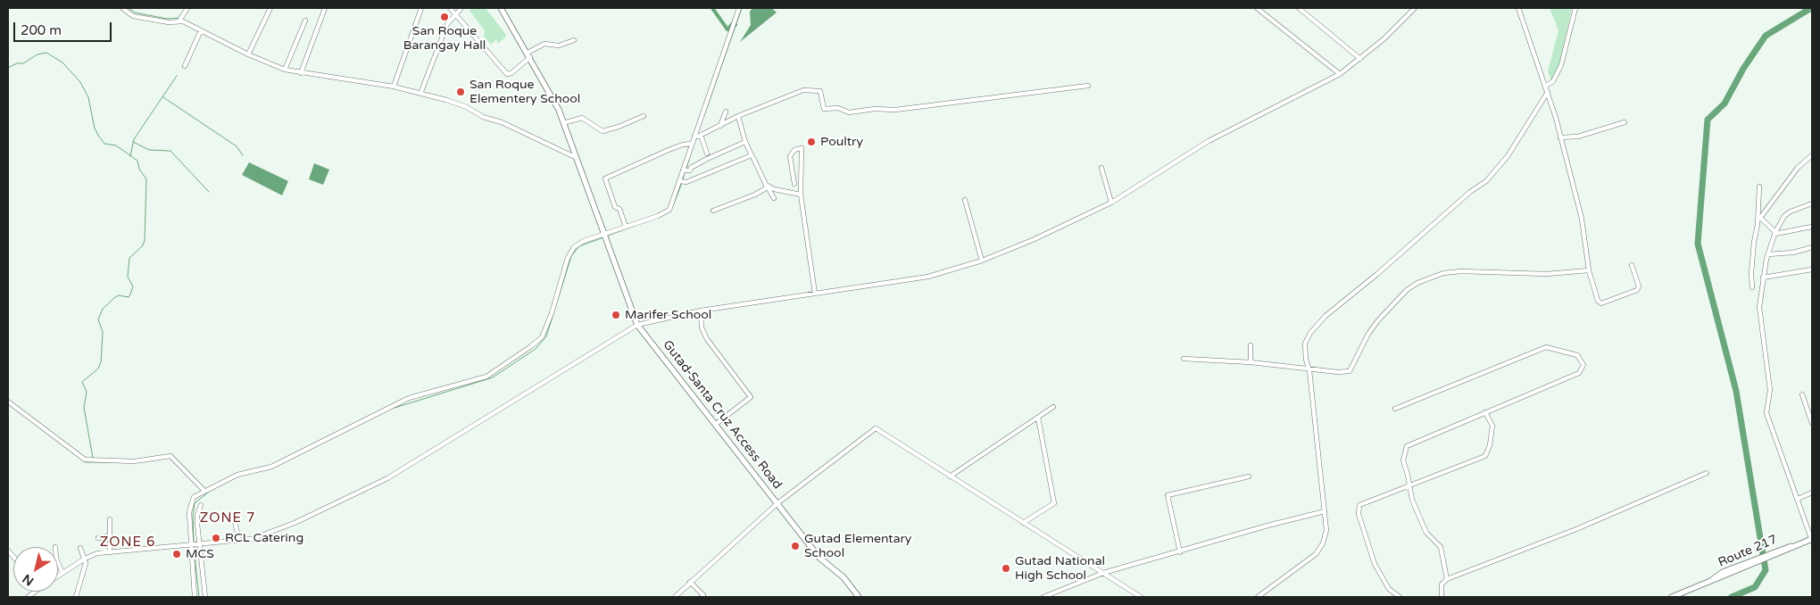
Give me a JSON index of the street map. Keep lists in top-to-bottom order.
{
  "streets": {
    "main road": ["Gutad-Santa Cruz Access Road", "Route 217"]
  },
  "districts": ["ZONE 7", "ZONE 6"],
  "places": [
    "San Roque Barangay Hall",
    "San Roque Elementery School",
    "Poultry",
    "Marifer School",
    "RCL Catering",
    "Gutad Elementary School",
    "MCS",
    "Gutad National High School"
  ],
  "scale_bar": "200 m",
  "north": "bottom left"
}
